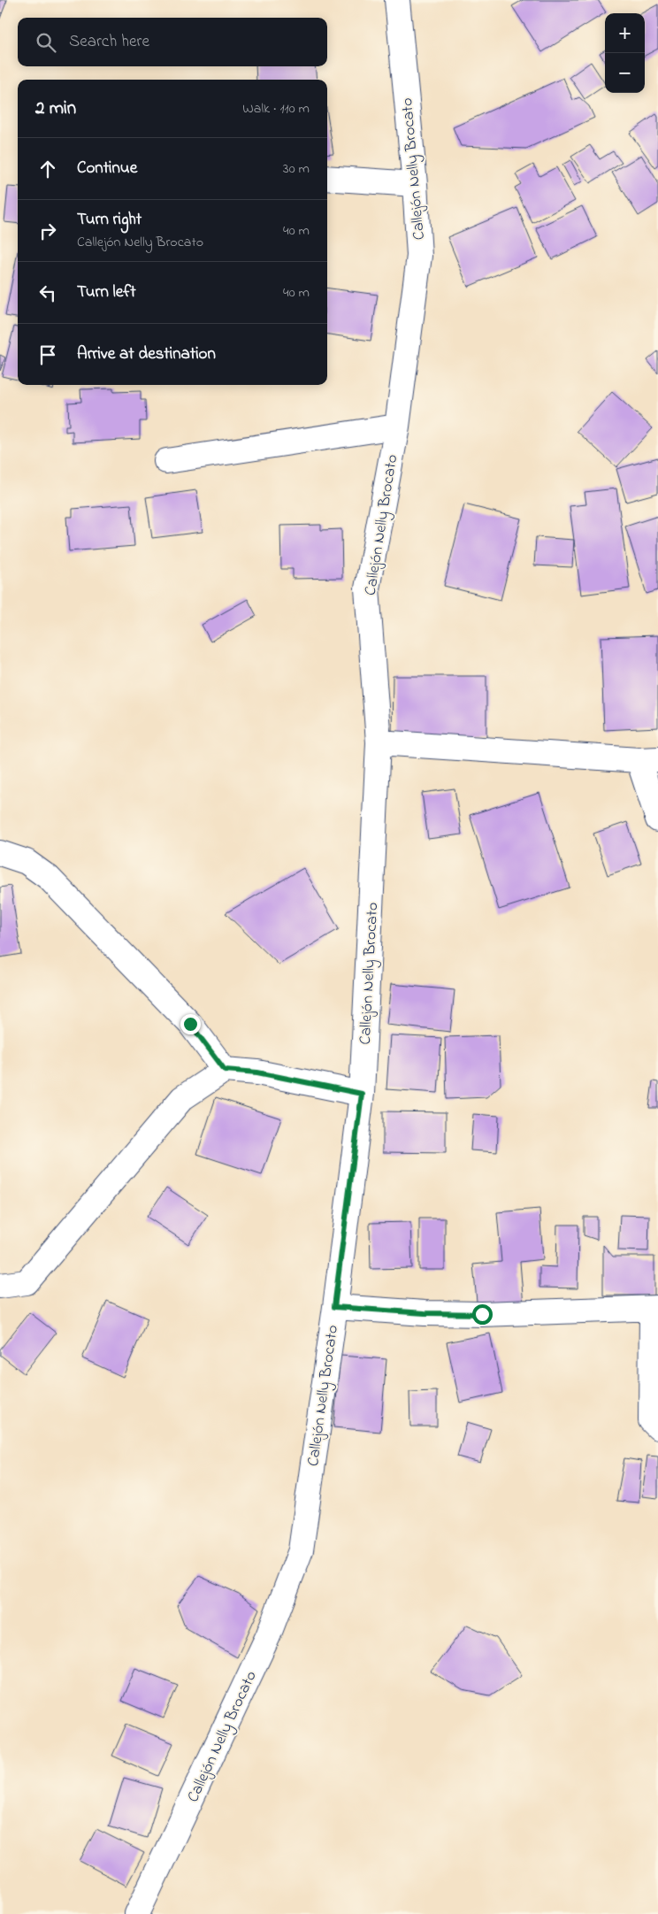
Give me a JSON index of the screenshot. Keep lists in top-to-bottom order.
{
  "streets": {
    "street": ["Callejón Nelly Brocato"]
  },
  "page": {
    "map_buttons": ["+", "−"],
    "search": "Search here",
    "heading": ["2 min", "Walk · 110 m"],
    "list": [
      ["Continue", "30 m"],
      ["Turn right", "Callejón Nelly Brocato", "40 m"],
      ["Turn left", "40 m"],
      "Arrive at destination"
    ]
  }
}
